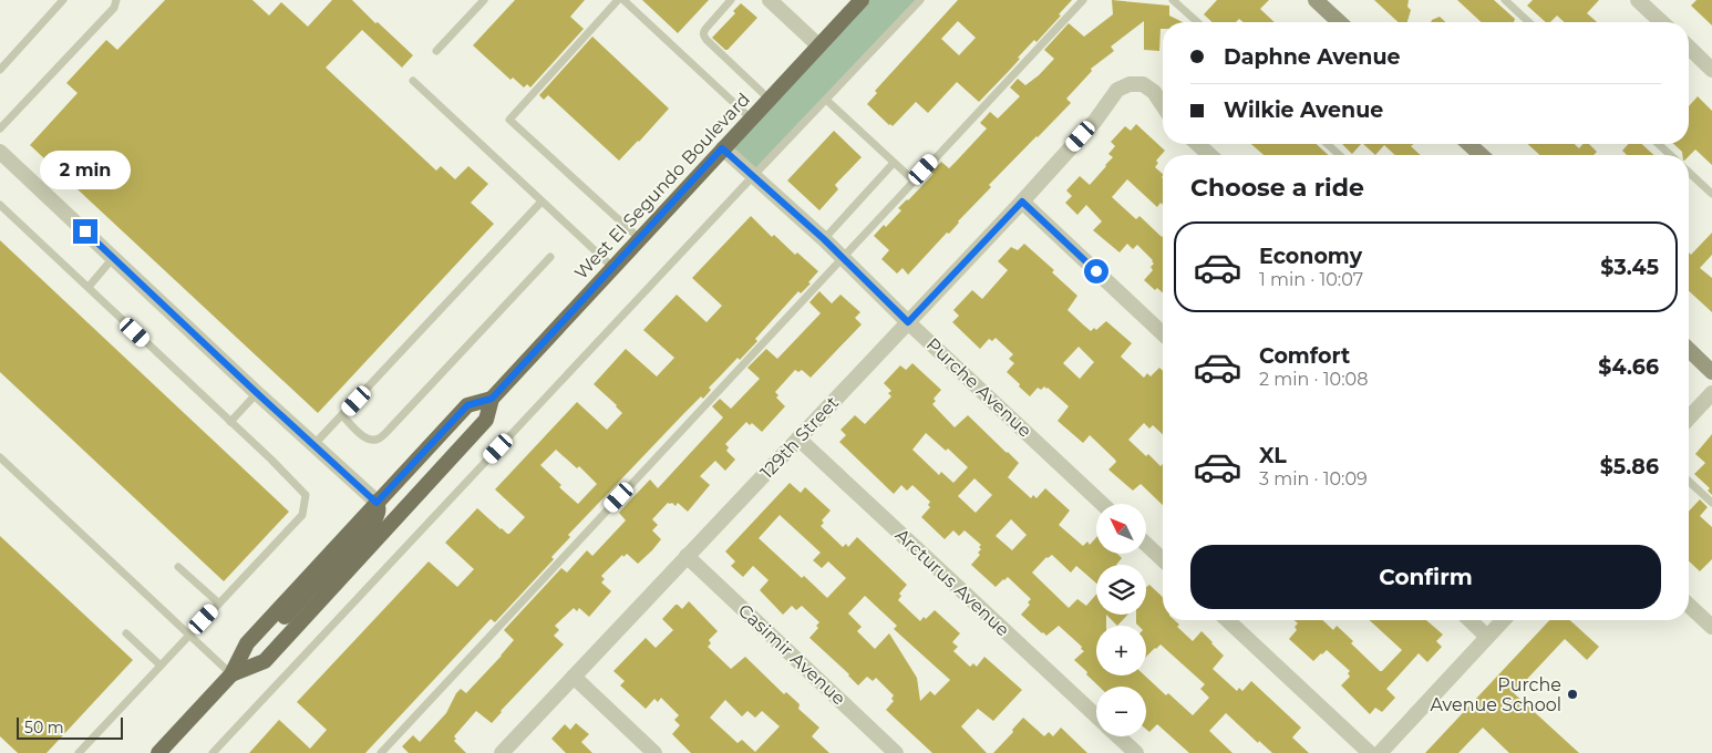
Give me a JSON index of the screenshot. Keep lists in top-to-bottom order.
{
  "streets": {
    "main road": ["West El Segundo Boulevard"],
    "street": [
      "Purche Avenue",
      "129th Street",
      "Arcturus Avenue",
      "Casimir Avenue"
    ]
  },
  "crossings": [
    ["West El Segundo Boulevard", "Purche Avenue"],
    ["Purche Avenue", "129th Street"],
    ["129th Street", "Arcturus Avenue"],
    ["129th Street", "Casimir Avenue"]
  ],
  "places": ["Purche Avenue School"],
  "scale_bar": "50 m",
  "north": "top left",
  "page": {
    "banner": ["Daphne Avenue", "Wilkie Avenue"],
    "bubble": "2 min",
    "heading": "Choose a ride",
    "list": [
      {
        "name": "Economy",
        "note": "1 min · 10:07",
        "value": "$3.45"
      },
      {
        "name": "Comfort",
        "note": "2 min · 10:08",
        "value": "$4.66"
      },
      {
        "name": "XL",
        "note": "3 min · 10:09",
        "value": "$5.86"
      }
    ],
    "map_buttons": ["+", "−"],
    "buttons": "Confirm",
    "scale": "50 m"
  }
}
